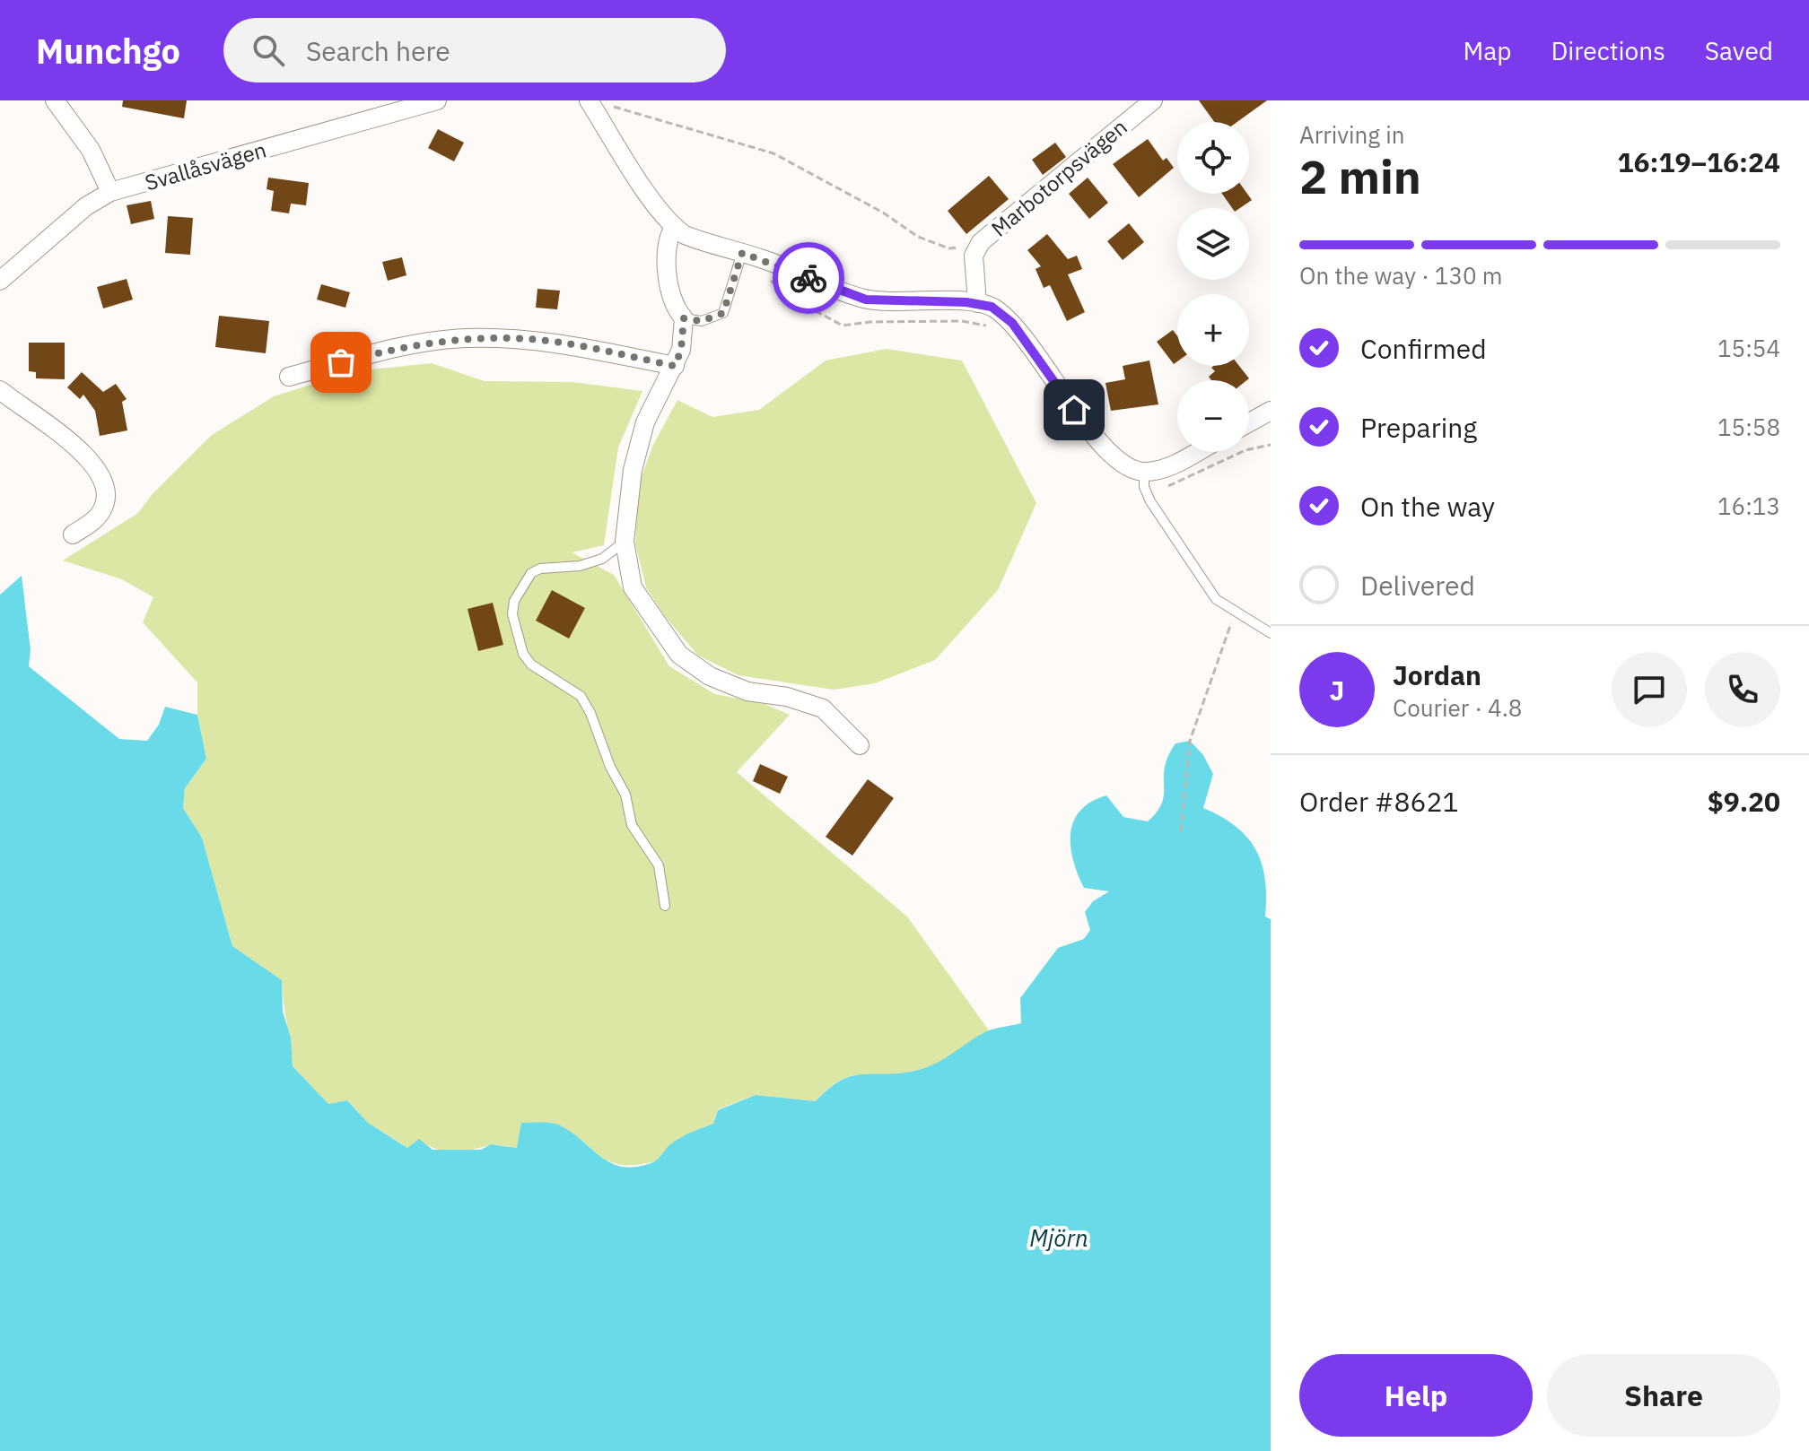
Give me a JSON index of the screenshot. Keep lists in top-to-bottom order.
{
  "streets": {
    "street": ["Svallåsvägen", "Marbotorpsvägen"]
  },
  "water": ["Mjörn"],
  "page": {
    "header": "Munchgo",
    "search": "Search here",
    "nav": ["Map", "Directions", "Saved"],
    "heading": ["2 min", "Arriving in", "16:19–16:24"],
    "panel": [
      "Jordan",
      "Courier · 4.8",
      "Order #8621",
      "$9.20"
    ],
    "map_buttons": ["+", "−"],
    "bar": "On the way · 130 m",
    "list": [
      ["Confirmed", "15:54"],
      ["Preparing", "15:58"],
      ["On the way", "16:13"],
      "Delivered"
    ],
    "round": "J",
    "buttons": ["Help", "Share"]
  }
}
